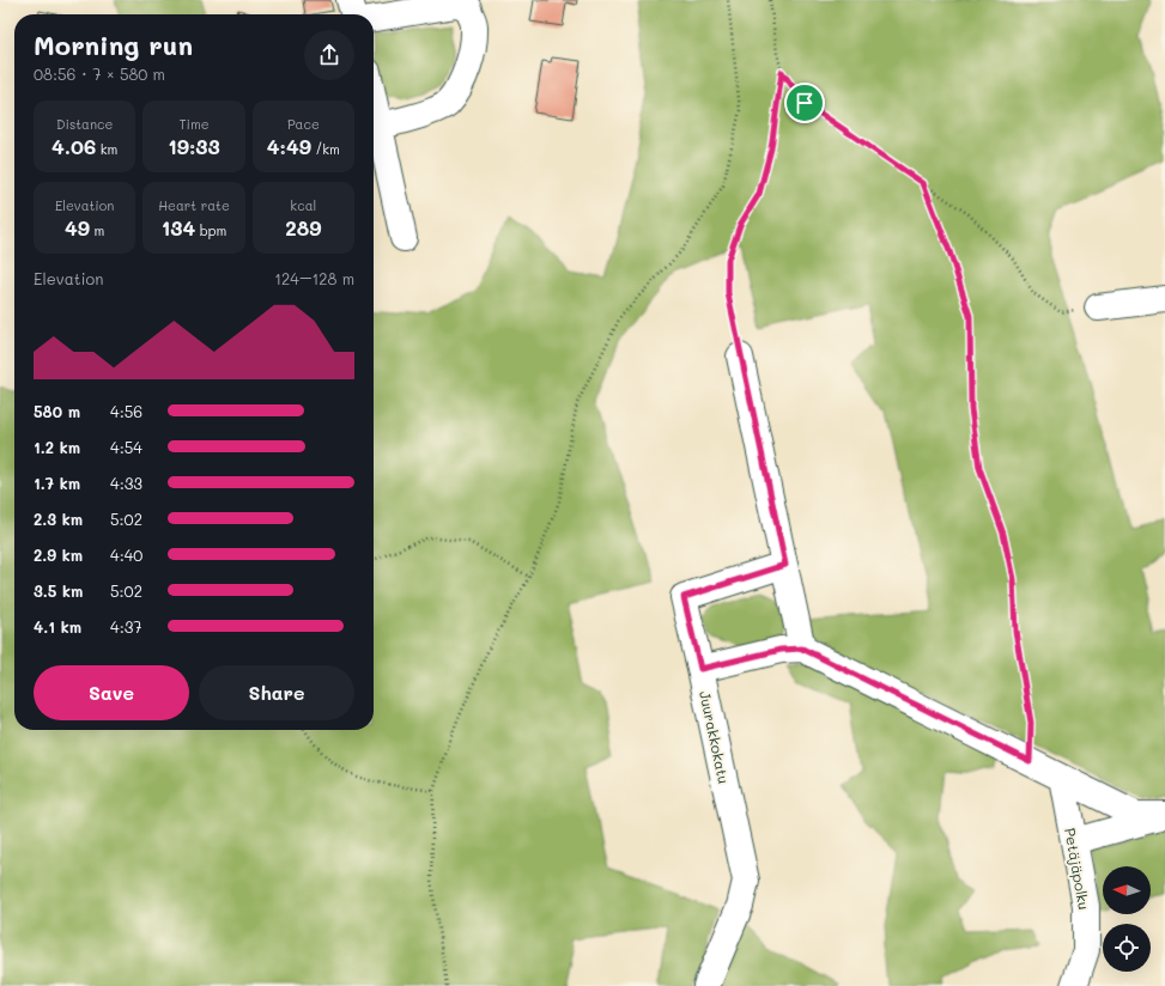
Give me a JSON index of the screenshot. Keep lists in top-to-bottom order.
{
  "streets": {
    "street": ["Juurakkokatu", "Petäjäpolku"]
  },
  "north": "left",
  "page": {
    "heading": ["Morning run", "08:56 · 7 × 580 m"],
    "stats": [
      ["Distance", "4.06 km"],
      ["Time", "19:33"],
      ["Pace", "4:49 /km"],
      ["Elevation", "49 m"],
      ["Heart rate", "134 bpm"],
      ["kcal", "289"]
    ],
    "chart": ["Elevation", "124–128 m"],
    "list": [
      {
        "name": "580 m",
        "note": "4:56"
      },
      {
        "name": "1.2 km",
        "note": "4:54"
      },
      {
        "name": "1.7 km",
        "note": "4:33"
      },
      {
        "name": "2.3 km",
        "note": "5:02"
      },
      {
        "name": "2.9 km",
        "note": "4:40"
      },
      {
        "name": "3.5 km",
        "note": "5:02"
      },
      {
        "name": "4.1 km",
        "note": "4:37"
      }
    ],
    "buttons": ["Save", "Share"]
  }
}
